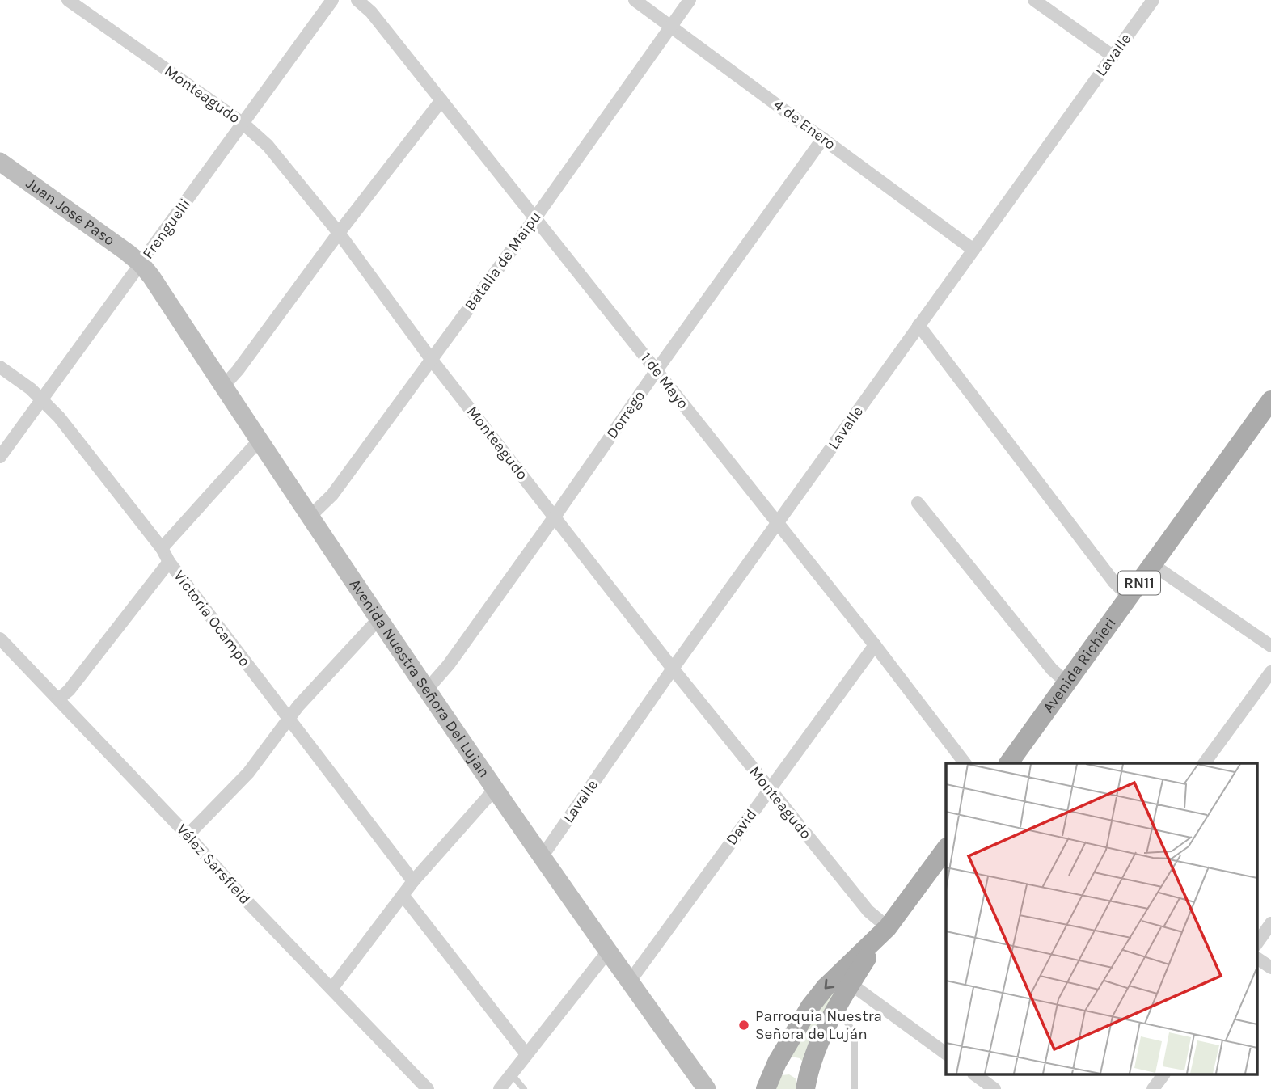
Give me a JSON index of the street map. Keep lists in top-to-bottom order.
{
  "streets": {
    "main road": ["RN11", "Avenida Richieri"],
    "street": [
      "Lavalle",
      "Monteagudo",
      "4 de Enero",
      "Juan Jose Paso",
      "Frenguelli",
      "Batalla de Maipu",
      "1 de Mayo",
      "Dorrego",
      "Victoria Ocampo",
      "Avenida Nuestra Señora Del Lujan",
      "David",
      "Vélez Sarsfield"
    ]
  },
  "crossings": [
    ["Lavalle", "Monteagudo"],
    ["Lavalle", "4 de Enero"],
    ["Lavalle", "1 de Mayo"],
    ["Lavalle", "Avenida Nuestra Señora Del Lujan"],
    ["Monteagudo", "Frenguelli"],
    ["Monteagudo", "Batalla de Maipu"],
    ["Monteagudo", "Dorrego"],
    ["Monteagudo", "David"],
    ["4 de Enero", "Batalla de Maipu"],
    ["4 de Enero", "Dorrego"],
    ["Juan Jose Paso", "Frenguelli"],
    ["Juan Jose Paso", "Avenida Nuestra Señora Del Lujan"],
    ["Frenguelli", "Victoria Ocampo"],
    ["Frenguelli", "Avenida Nuestra Señora Del Lujan"],
    ["Batalla de Maipu", "1 de Mayo"],
    ["Batalla de Maipu", "Avenida Nuestra Señora Del Lujan"],
    ["1 de Mayo", "Dorrego"],
    ["1 de Mayo", "David"],
    ["Dorrego", "Avenida Nuestra Señora Del Lujan"],
    ["Avenida Nuestra Señora Del Lujan", "David"]
  ],
  "places": ["Parroquia Nuestra Señora de Luján"]
}
